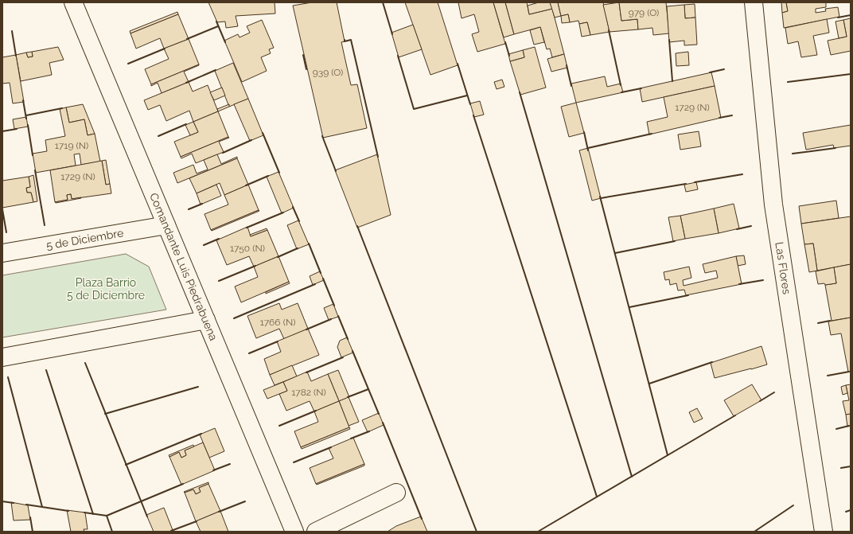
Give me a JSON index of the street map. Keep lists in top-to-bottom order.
{
  "streets": {
    "street": ["5 de Diciembre", "Comandante Luis Piedrabuena", "Las Flores"]
  },
  "crossings": [
    ["5 de Diciembre", "Comandante Luis Piedrabuena"]
  ],
  "parks": ["Plaza Barrio 5 de Diciembre"],
  "house_numbers": [
    "979 (O)",
    "939 (O)",
    "1729 (N)",
    "1719 (N)",
    "1729 (N)",
    "1750 (N)",
    "1766 (N)",
    "1782 (N)"
  ]
}
